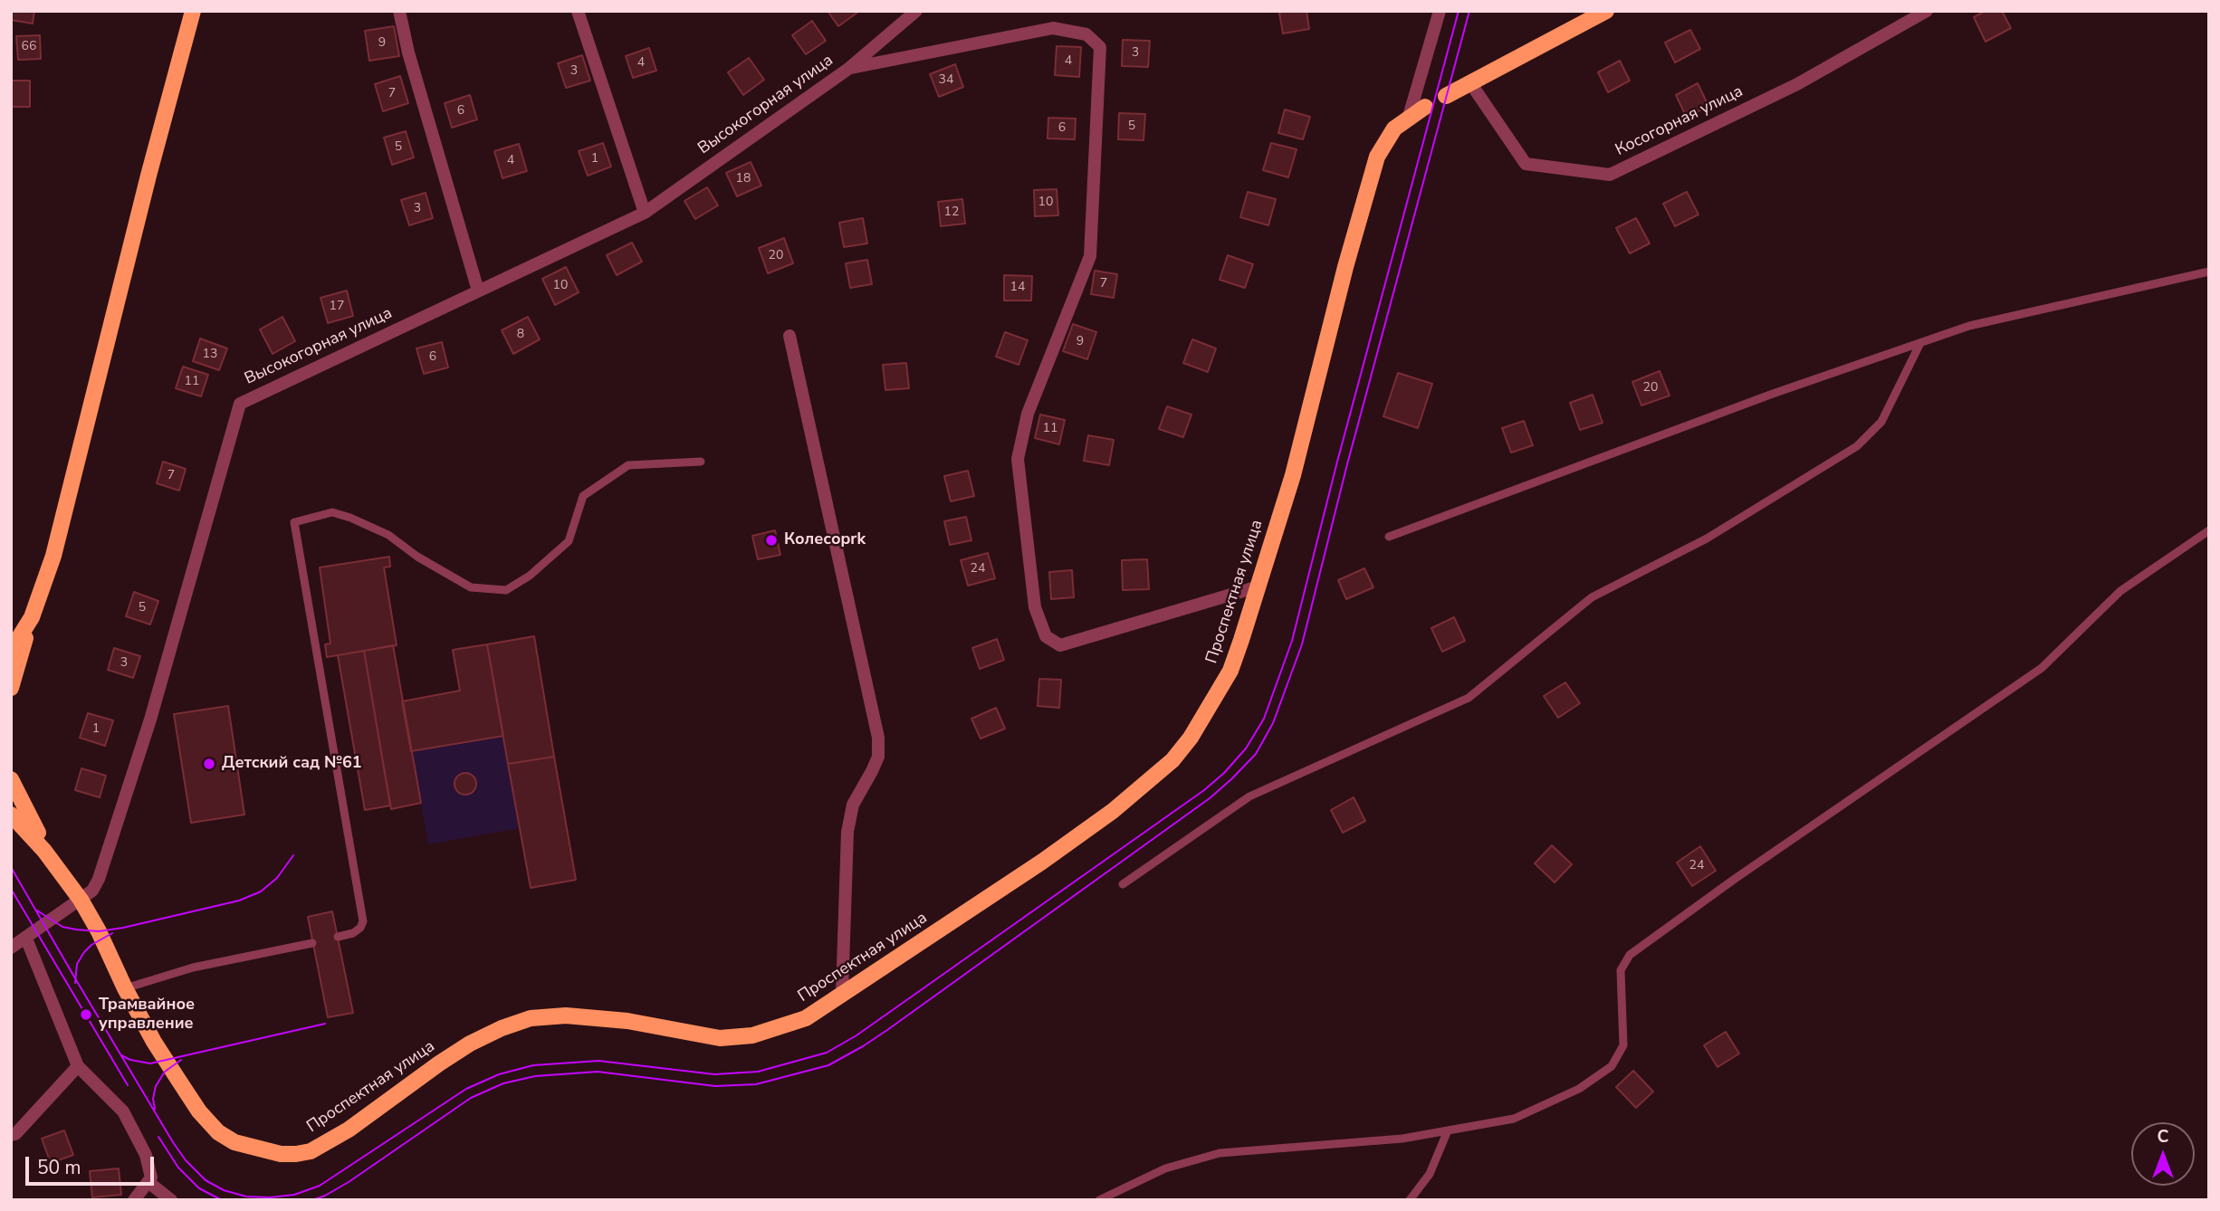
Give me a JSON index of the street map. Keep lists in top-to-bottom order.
{
  "streets": {
    "main road": ["Проспектная улица"],
    "street": ["Высокогорная улица", "Косогорная улица"]
  },
  "crossings": [
    ["Высокогорная улица", "Проспектная улица"]
  ],
  "places": ["Колесоprk", "Детский сад №61", "Трамвайное управление"],
  "house_numbers": [
    "9",
    "66",
    "3",
    "4",
    "4",
    "3",
    "34",
    "7",
    "6",
    "5",
    "6",
    "5",
    "1",
    "4",
    "18",
    "10",
    "3",
    "12",
    "20",
    "7",
    "10",
    "14",
    "17",
    "8",
    "9",
    "13",
    "6",
    "11",
    "20",
    "11",
    "7",
    "24",
    "5",
    "3",
    "1",
    "24"
  ],
  "scale_bar": "50 m",
  "north": "top"
}
